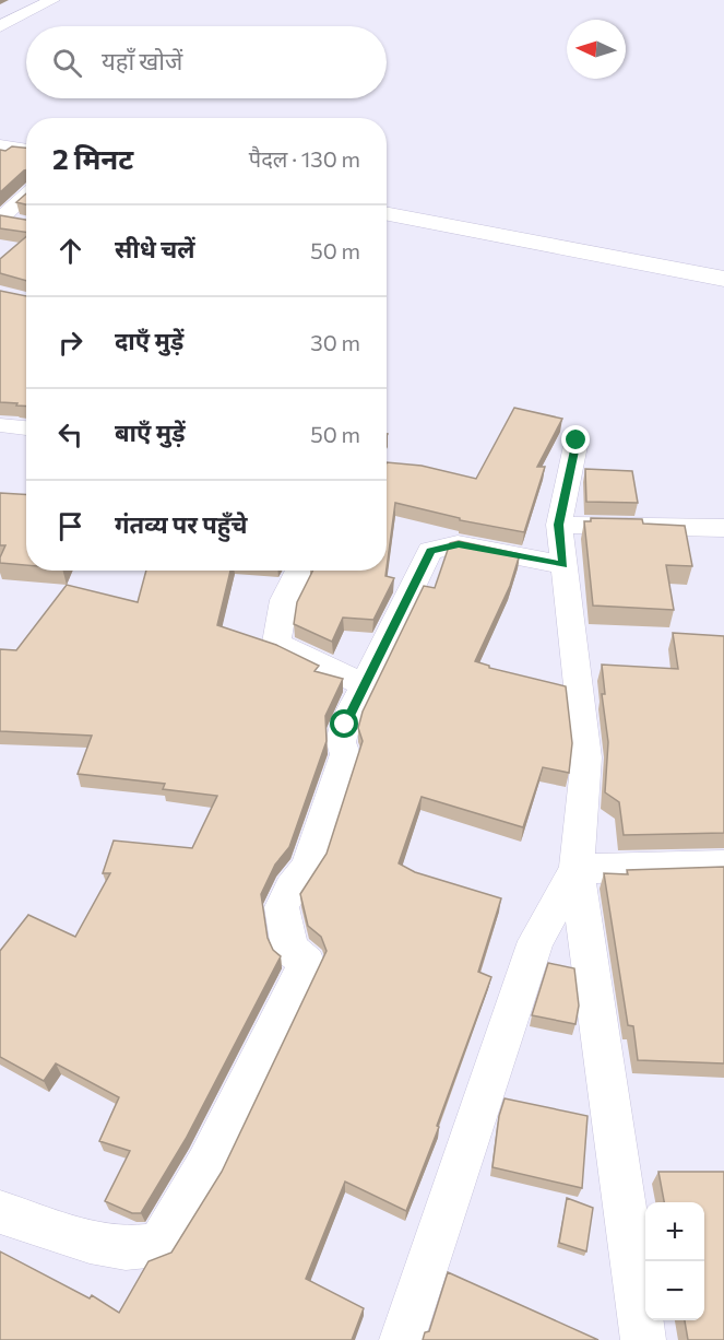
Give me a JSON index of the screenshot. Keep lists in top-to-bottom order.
{
  "north": "left",
  "page": {
    "search": "यहाँ खोजें",
    "heading": ["2 मिनट", "पैदल · 130 m"],
    "list": [
      ["सीधे चलें", "50 m"],
      ["दाएँ मुड़ें", "30 m"],
      ["बाएँ मुड़ें", "50 m"],
      "गंतव्य पर पहुँचे"
    ],
    "map_buttons": ["+", "−"]
  }
}
